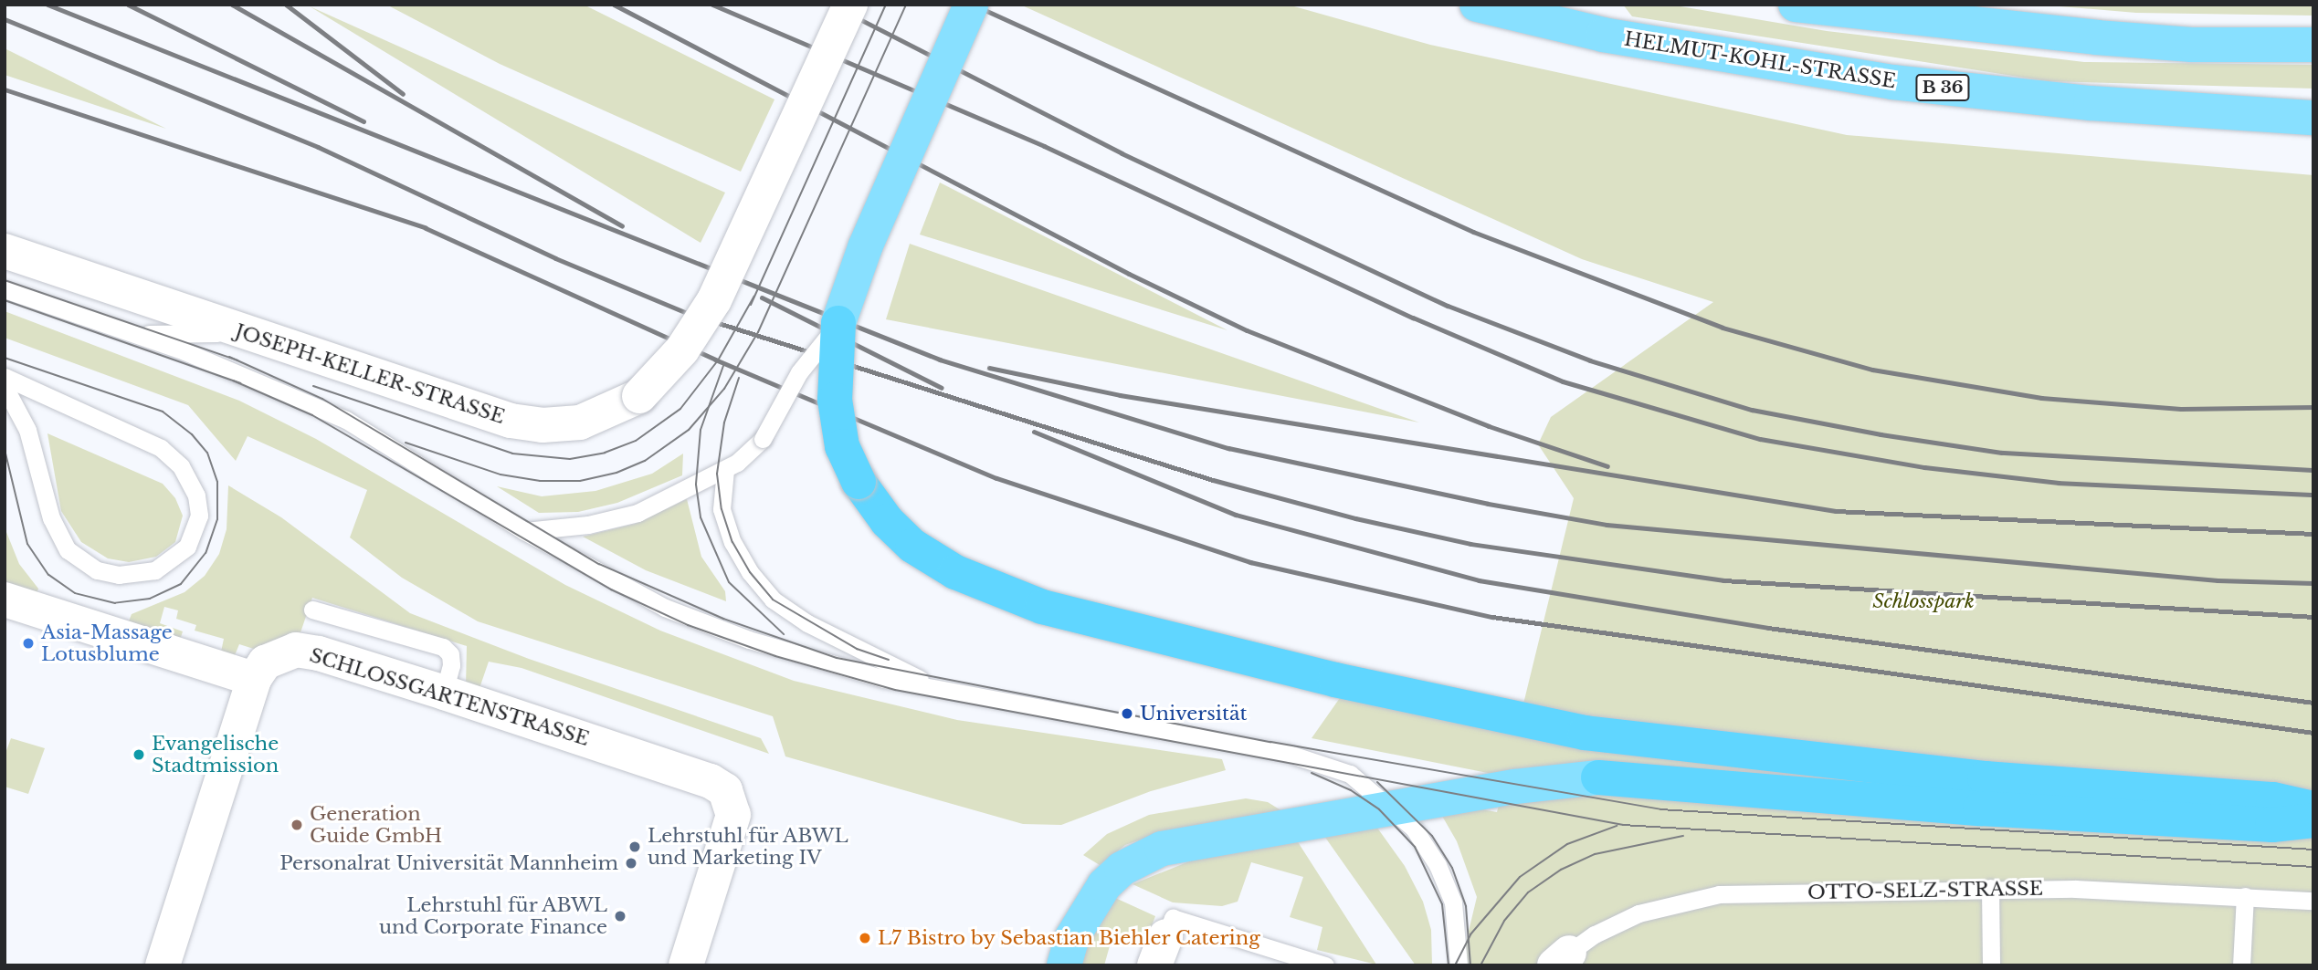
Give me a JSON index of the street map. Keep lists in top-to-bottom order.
{
  "streets": {
    "main road": ["HELMUT-KOHL-STRASSE", "B 36"],
    "street": ["JOSEPH-KELLER-STRASSE", "SCHLOSSGARTENSTRASSE"],
    "lane": ["OTTO-SELZ-STRASSE"]
  },
  "parks": ["Schlosspark"],
  "places": [
    "Asia-Massage Lotusblume",
    "Universität",
    "Evangelische Stadtmission",
    "Generation Guide GmbH",
    "Lehrstuhl für ABWL und Marketing IV",
    "Personalrat Universität Mannheim",
    "Lehrstuhl für ABWL und Corporate Finance",
    "L7 Bistro by Sebastian Biehler Catering"
  ]
}
